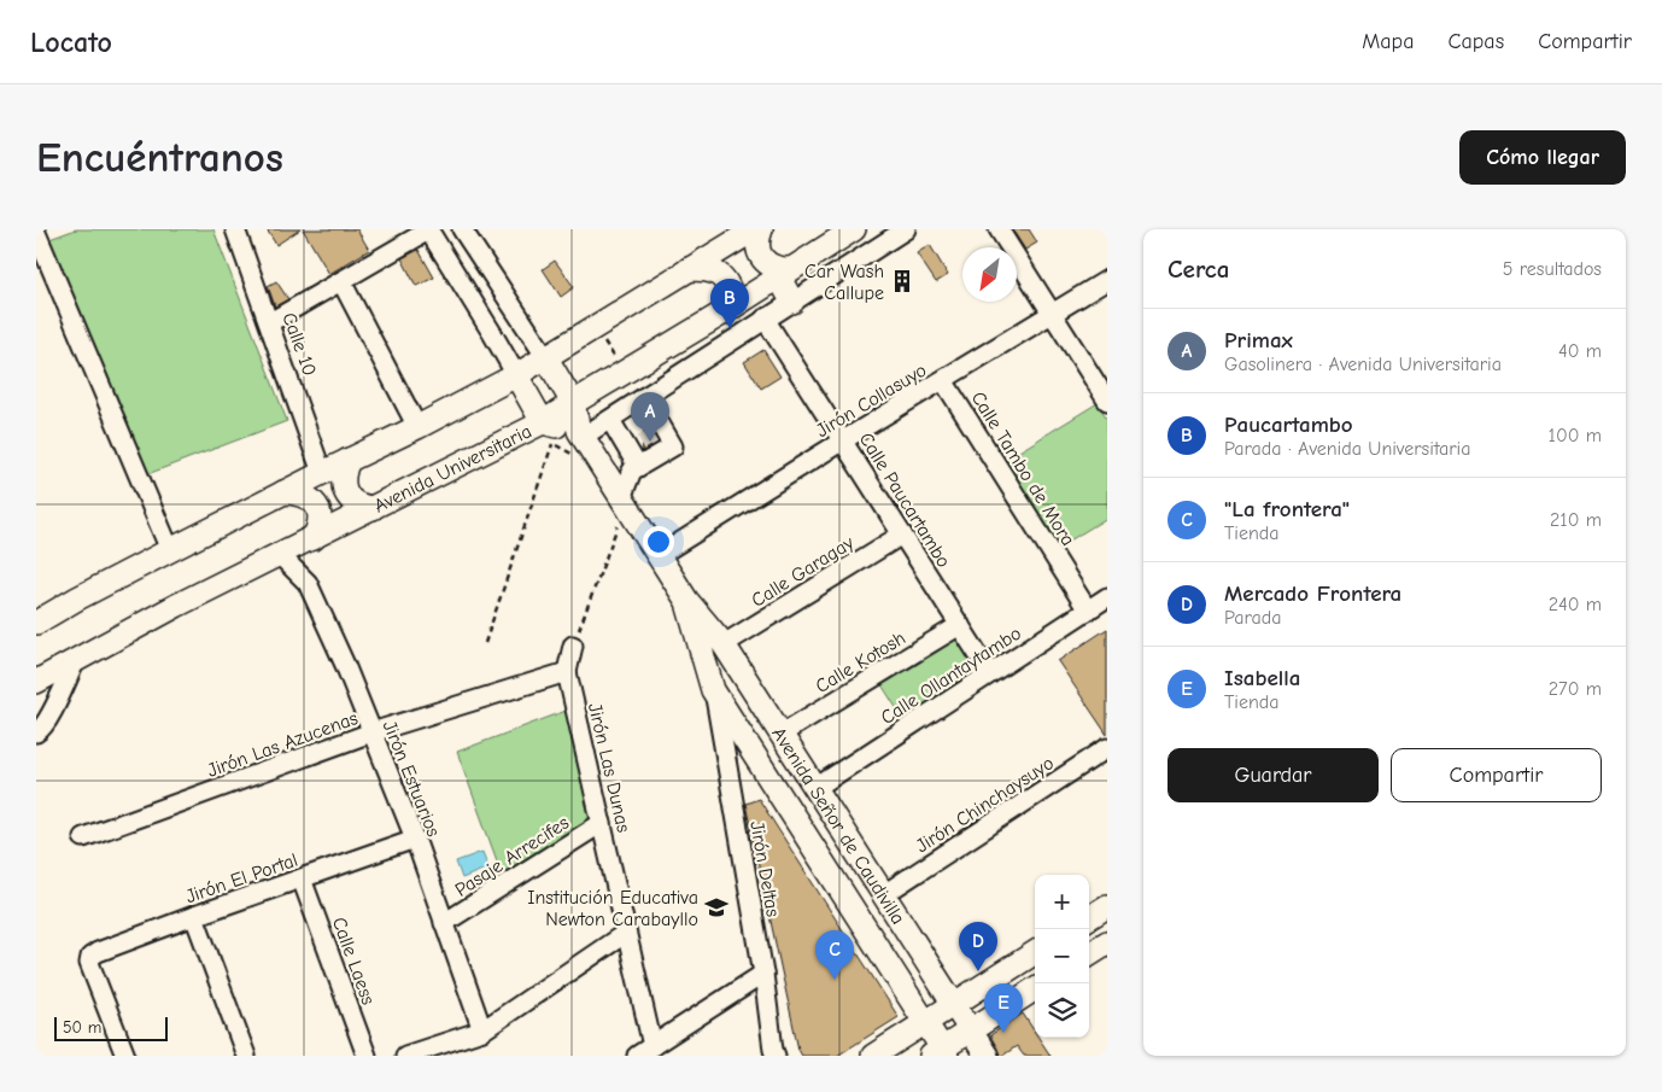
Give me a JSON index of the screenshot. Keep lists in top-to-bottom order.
{
  "streets": {
    "main road": ["Avenida Universitaria", "Avenida Señor de Caudivilla"],
    "street": [
      "Calle 10",
      "Jirón Collasuyo",
      "Calle Tambo de Mora",
      "Calle Paucartambo",
      "Calle Garagay",
      "Calle Kotosh",
      "Calle Ollantaytambo",
      "Jirón Las Azucenas",
      "Jirón Las Dunas",
      "Jirón Estuarios",
      "Jirón Chinchaysuyo",
      "Pasaje Arrecifes",
      "Jirón Deltas",
      "Jirón El Portal",
      "Calle Laess"
    ]
  },
  "crossings": [
    ["Jirón Collasuyo", "Calle Tambo de Mora"],
    ["Jirón Collasuyo", "Calle Paucartambo"],
    ["Jirón Collasuyo", "Avenida Señor de Caudivilla"],
    ["Avenida Universitaria", "Jirón Estuarios"],
    ["Avenida Universitaria", "Avenida Señor de Caudivilla"],
    ["Calle Tambo de Mora", "Calle Ollantaytambo"],
    ["Calle Paucartambo", "Calle Garagay"],
    ["Calle Paucartambo", "Calle Kotosh"],
    ["Calle Paucartambo", "Calle Ollantaytambo"],
    ["Calle Garagay", "Avenida Señor de Caudivilla"],
    ["Calle Kotosh", "Avenida Señor de Caudivilla"],
    ["Calle Ollantaytambo", "Avenida Señor de Caudivilla"],
    ["Jirón Las Azucenas", "Jirón Las Dunas"],
    ["Jirón Las Azucenas", "Jirón Estuarios"],
    ["Jirón Las Dunas", "Pasaje Arrecifes"],
    ["Jirón Estuarios", "Pasaje Arrecifes"],
    ["Jirón Estuarios", "Jirón El Portal"],
    ["Jirón Chinchaysuyo", "Avenida Señor de Caudivilla"],
    ["Avenida Señor de Caudivilla", "Jirón Deltas"],
    ["Jirón El Portal", "Calle Laess"]
  ],
  "places": {
    "building": ["Car Wash Callupe"],
    "school or university": ["Institución Educativa Newton Carabayllo"]
  },
  "scale_bar": "50 m",
  "north": "bottom left",
  "page": {
    "header": "Locato",
    "nav": ["Mapa", "Capas", "Compartir"],
    "buttons": [
      "Cómo llegar",
      ["Guardar", "Compartir"]
    ],
    "title": "Encuéntranos",
    "heading": ["Cerca", "5 resultados"],
    "pins": [
      "B",
      "A",
      "D",
      "C",
      "E"
    ],
    "list": [
      {
        "mark": "A",
        "name": "Primax",
        "note": "Gasolinera · Avenida Universitaria",
        "value": "40 m"
      },
      {
        "mark": "B",
        "name": "Paucartambo",
        "note": "Parada · Avenida Universitaria",
        "value": "100 m"
      },
      {
        "mark": "C",
        "name": "\"La frontera\"",
        "note": "Tienda",
        "value": "210 m"
      },
      {
        "mark": "D",
        "name": "Mercado Frontera",
        "note": "Parada",
        "value": "240 m"
      },
      {
        "mark": "E",
        "name": "Isabella",
        "note": "Tienda",
        "value": "270 m"
      }
    ],
    "map_buttons": ["+", "−"],
    "scale": "50 m"
  }
}
